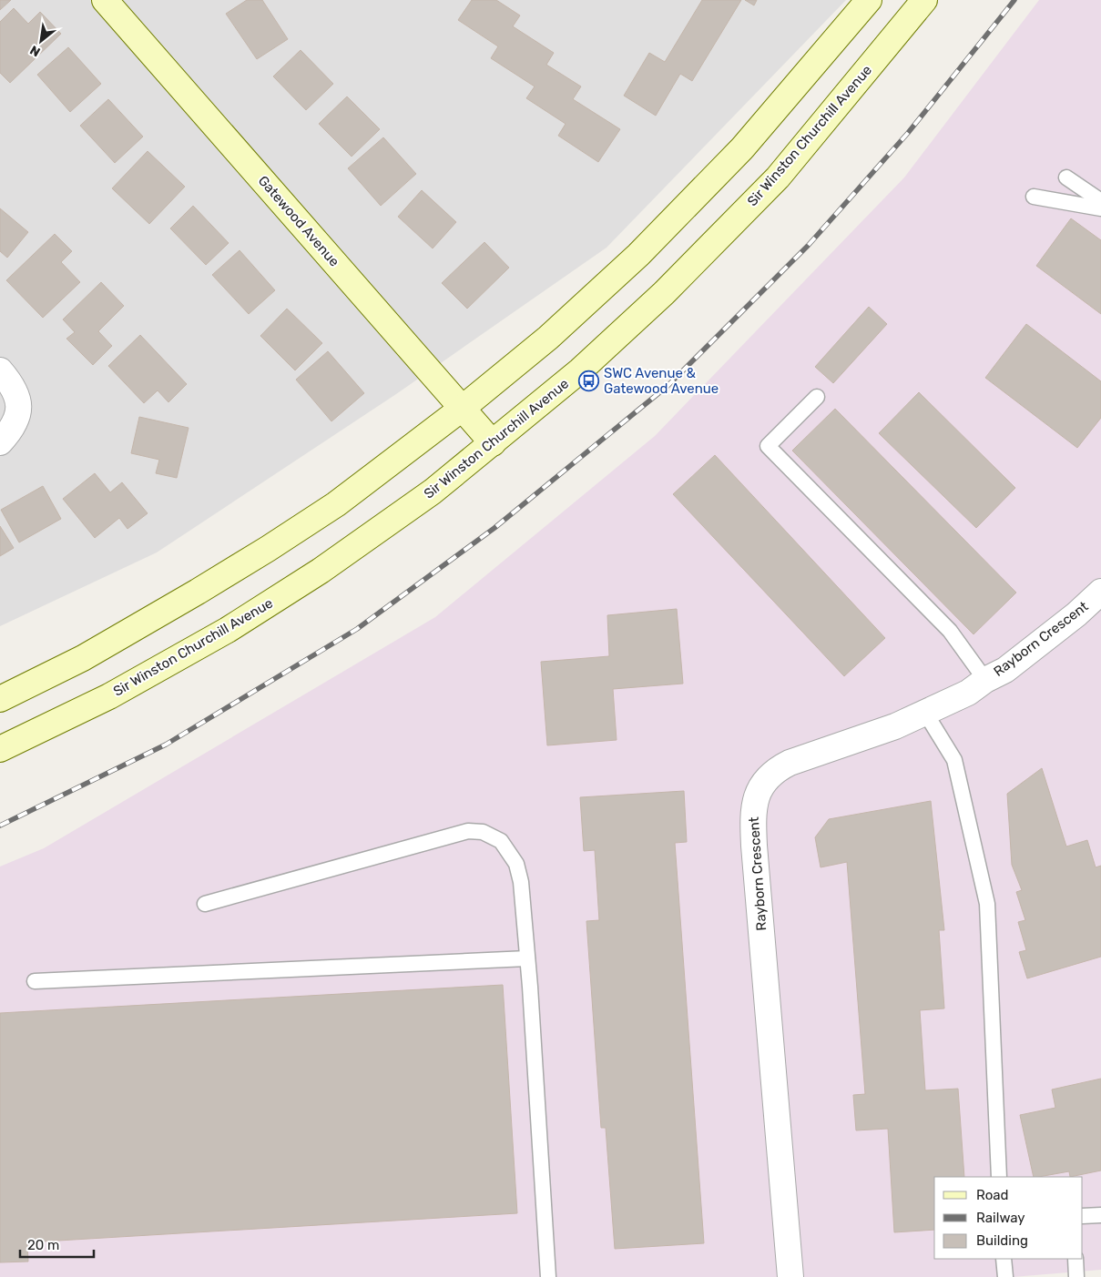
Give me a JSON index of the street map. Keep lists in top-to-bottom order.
{
  "streets": {
    "main road": ["Sir Winston Churchill Avenue", "Gatewood Avenue"],
    "street": ["Rayborn Crescent"]
  },
  "crossings": [
    ["Sir Winston Churchill Avenue", "Gatewood Avenue"]
  ],
  "places": {
    "bus stop": ["SWC Avenue & Gatewood Avenue"]
  },
  "legend": ["Road", "Railway", "Building"],
  "scale_bar": "20 m",
  "north": "bottom left"
}
